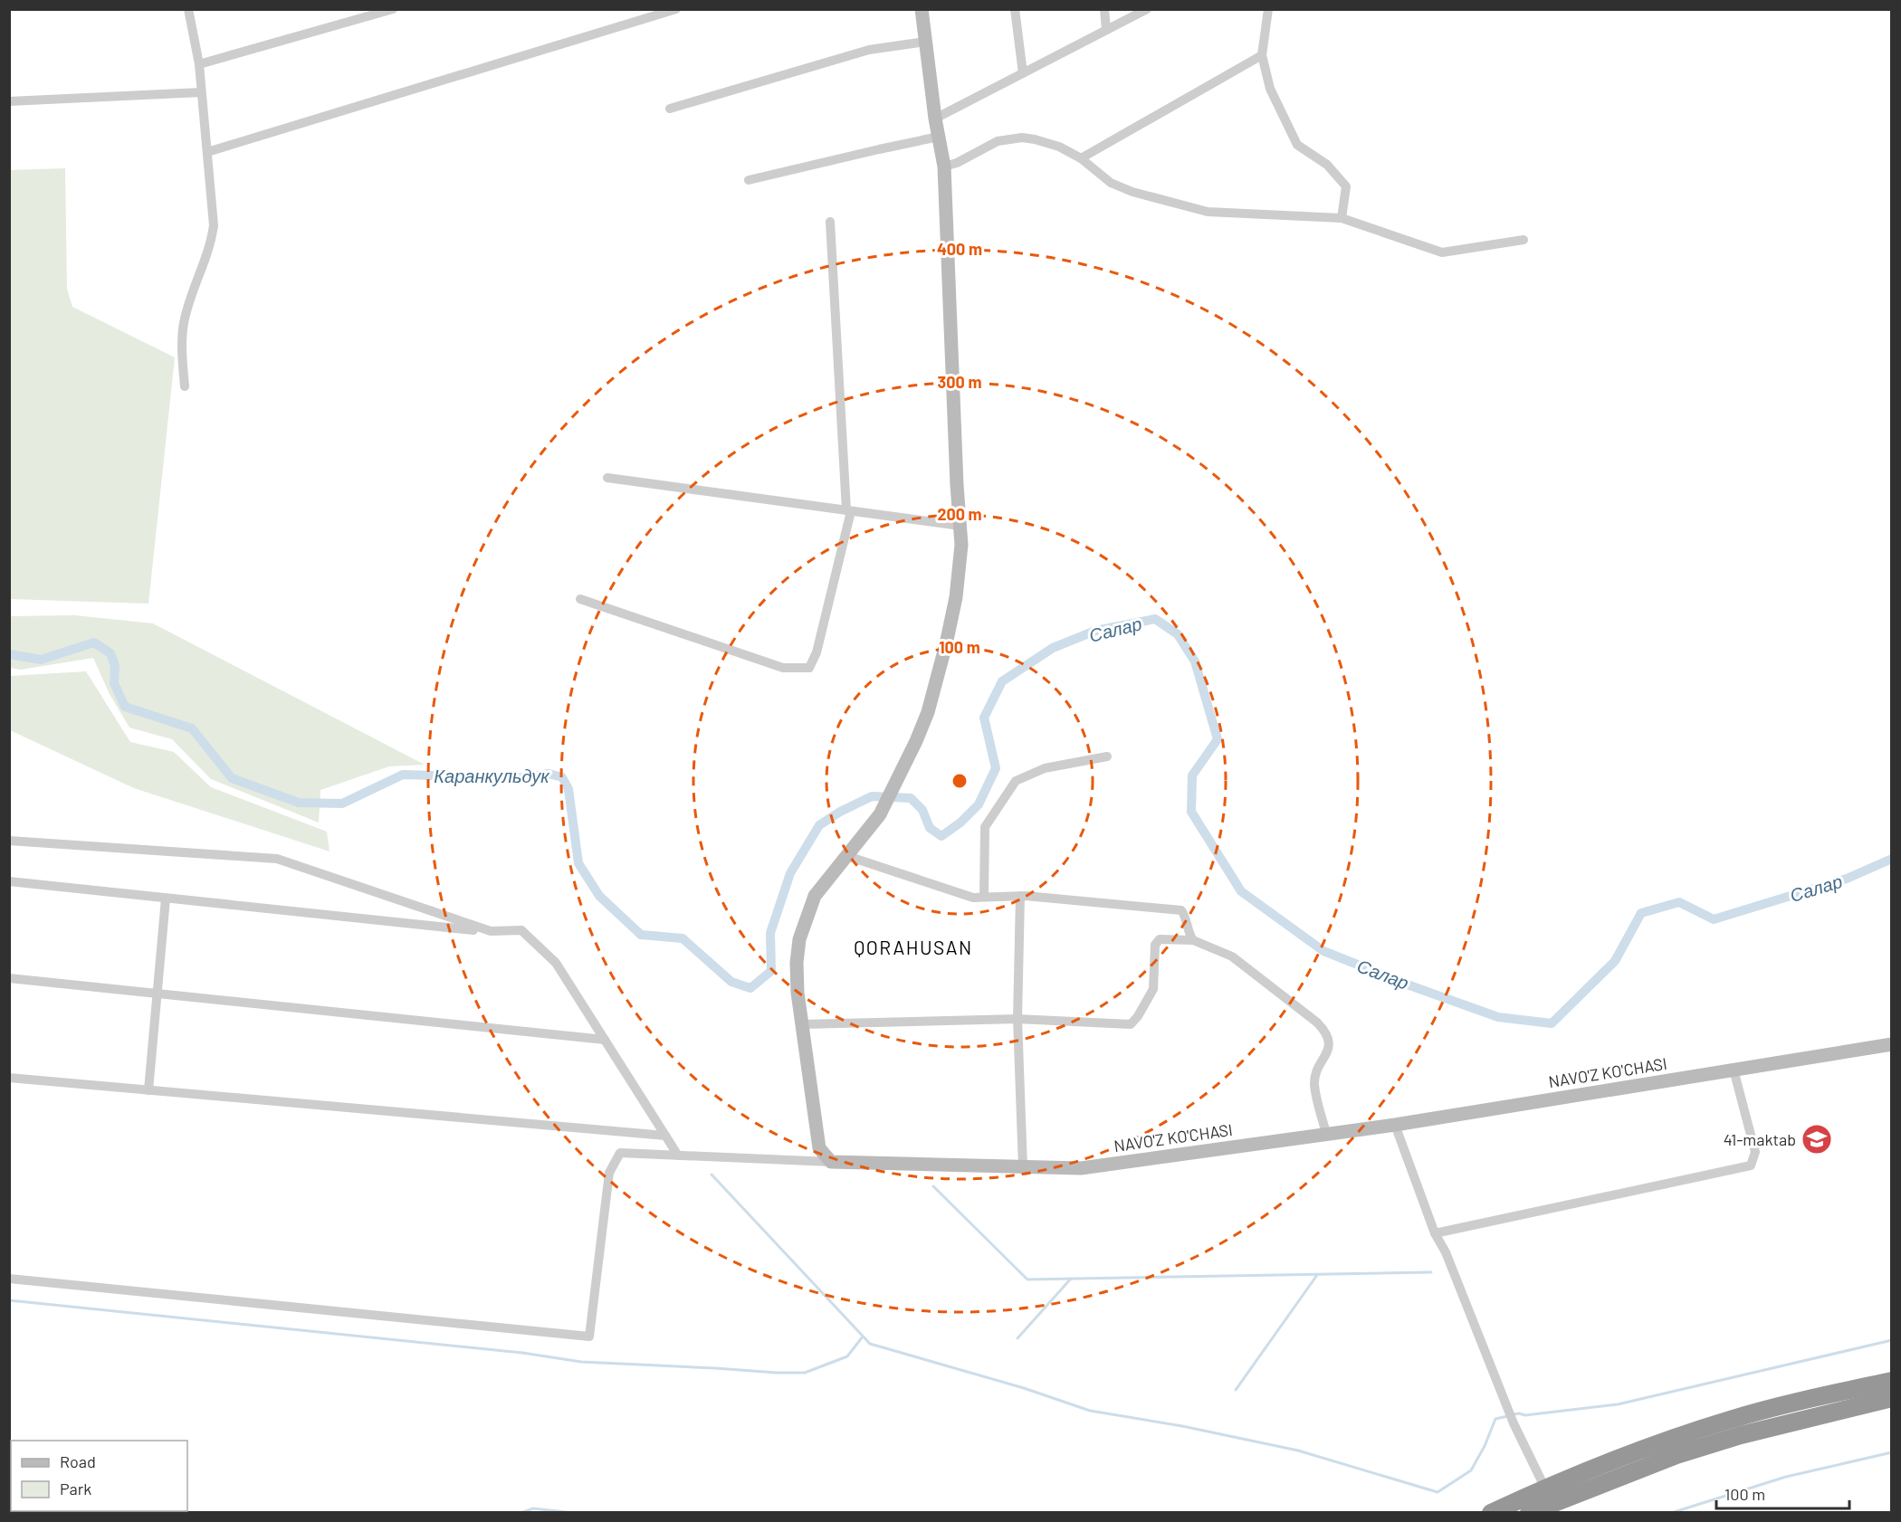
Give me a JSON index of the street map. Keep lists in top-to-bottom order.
{
  "streets": {
    "street": ["NAVO'Z KO'CHASI"]
  },
  "districts": ["QORAHUSAN"],
  "water": ["Салар", "Каранкульдук"],
  "places": {
    "school or university": ["41-maktab"]
  },
  "legend": ["Road", "Park"],
  "scale_bar": "100 m",
  "rings": [
    "400 m",
    "300 m",
    "200 m",
    "100 m"
  ]
}
